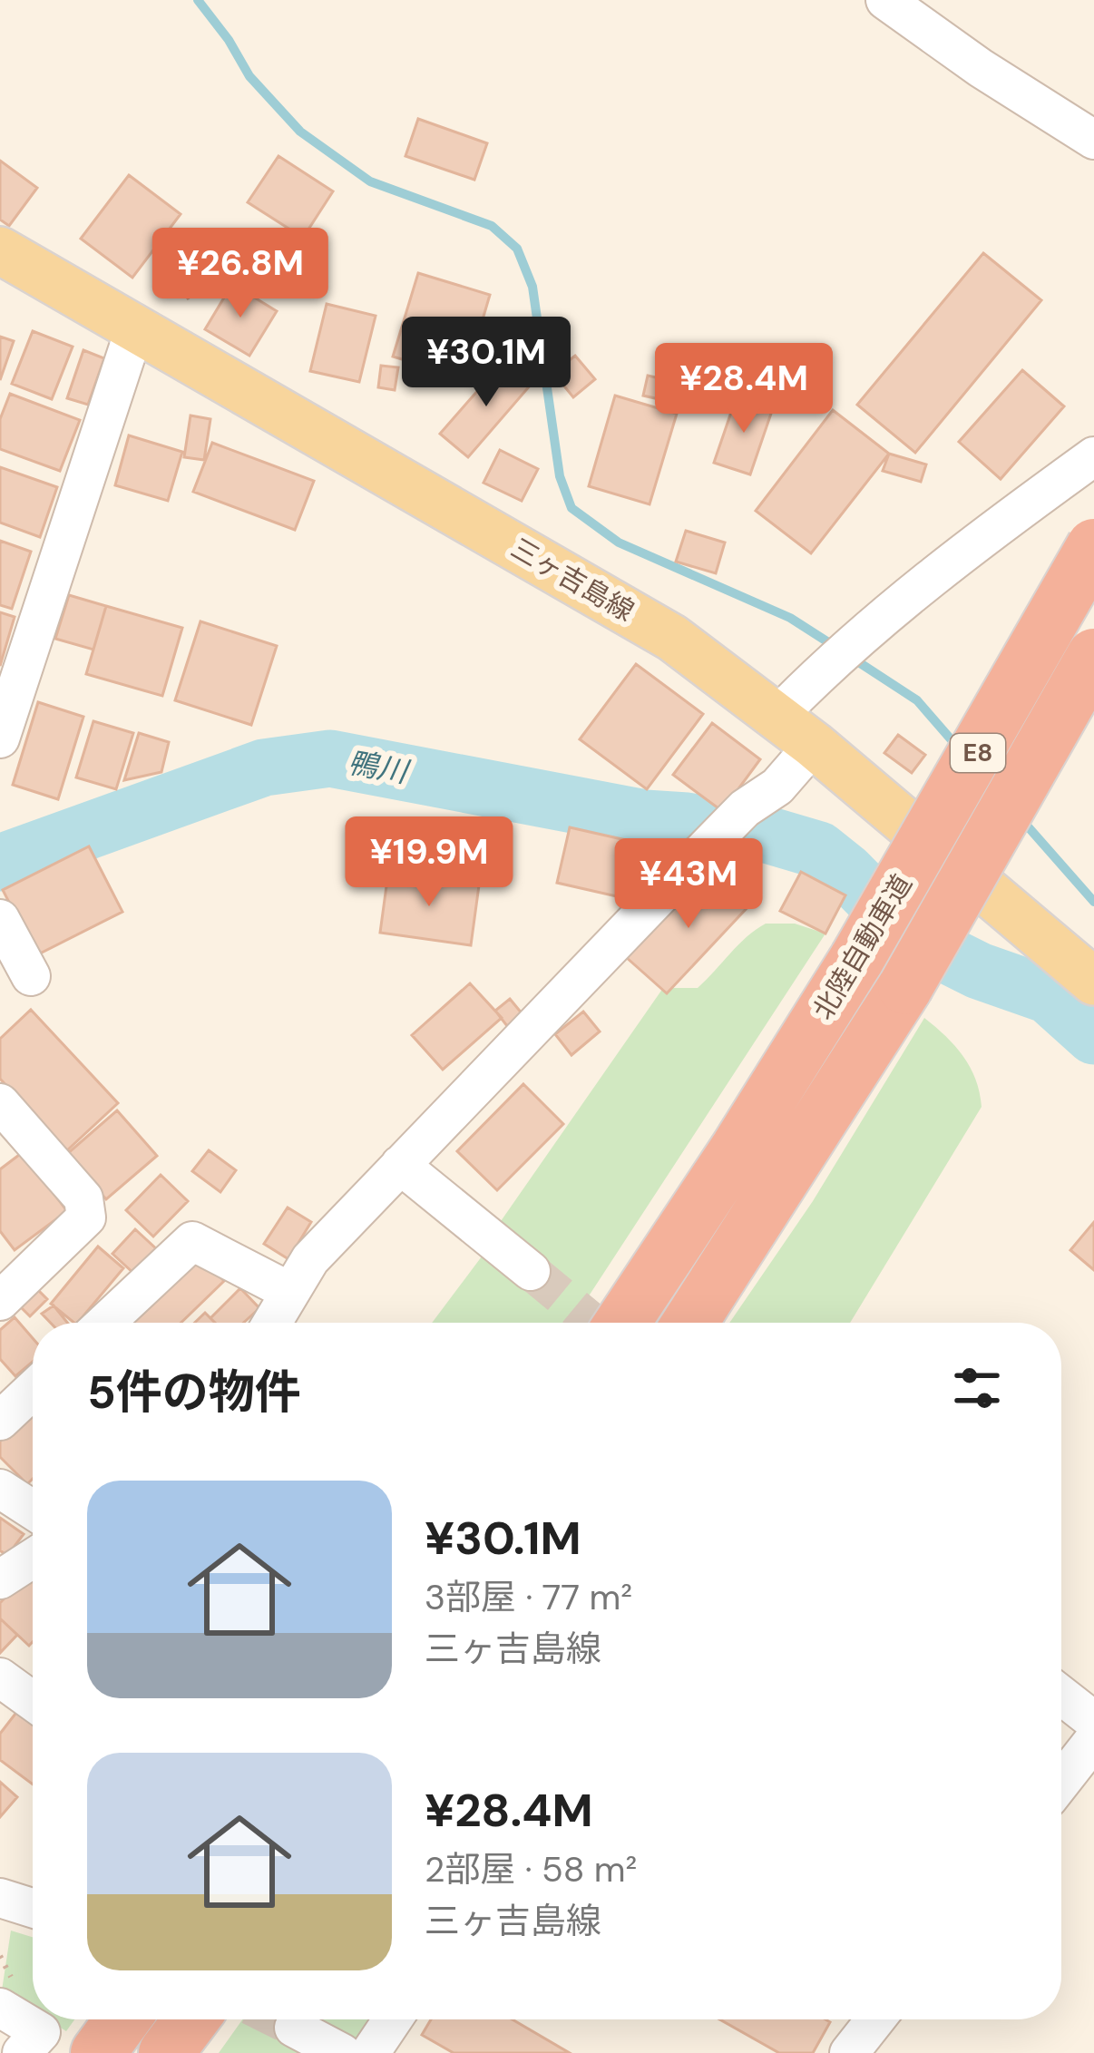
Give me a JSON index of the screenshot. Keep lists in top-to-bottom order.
{
  "streets": {
    "highway": ["E8", "北陸自動車道"],
    "main road": ["三ヶ吉島線"]
  },
  "water": ["鴨川"],
  "page": {
    "price": [
      "¥26.8M",
      "¥30.1M",
      "¥28.4M",
      "¥19.9M",
      "¥43M"
    ],
    "heading": "5件の物件",
    "list": [
      {
        "name": "¥30.1M",
        "note": "3部屋 · 77 m² · 三ヶ吉島線"
      },
      {
        "name": "¥28.4M",
        "note": "2部屋 · 58 m² · 三ヶ吉島線"
      }
    ]
  }
}
